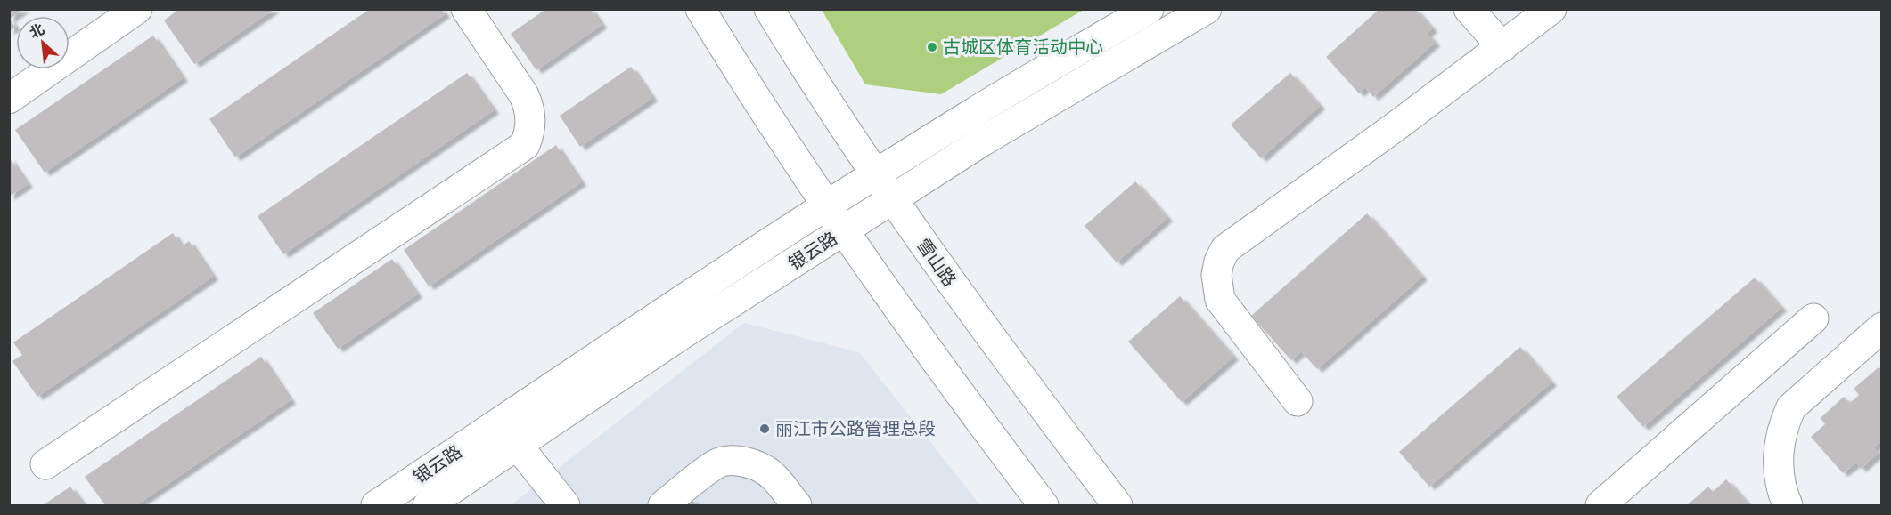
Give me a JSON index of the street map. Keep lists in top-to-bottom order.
{
  "streets": {
    "street": ["银云路", "雪山路"]
  },
  "crossings": [
    ["银云路", "雪山路"]
  ],
  "places": ["古城区体育活动中心", "丽江市公路管理总段"],
  "north": "top left"
}
